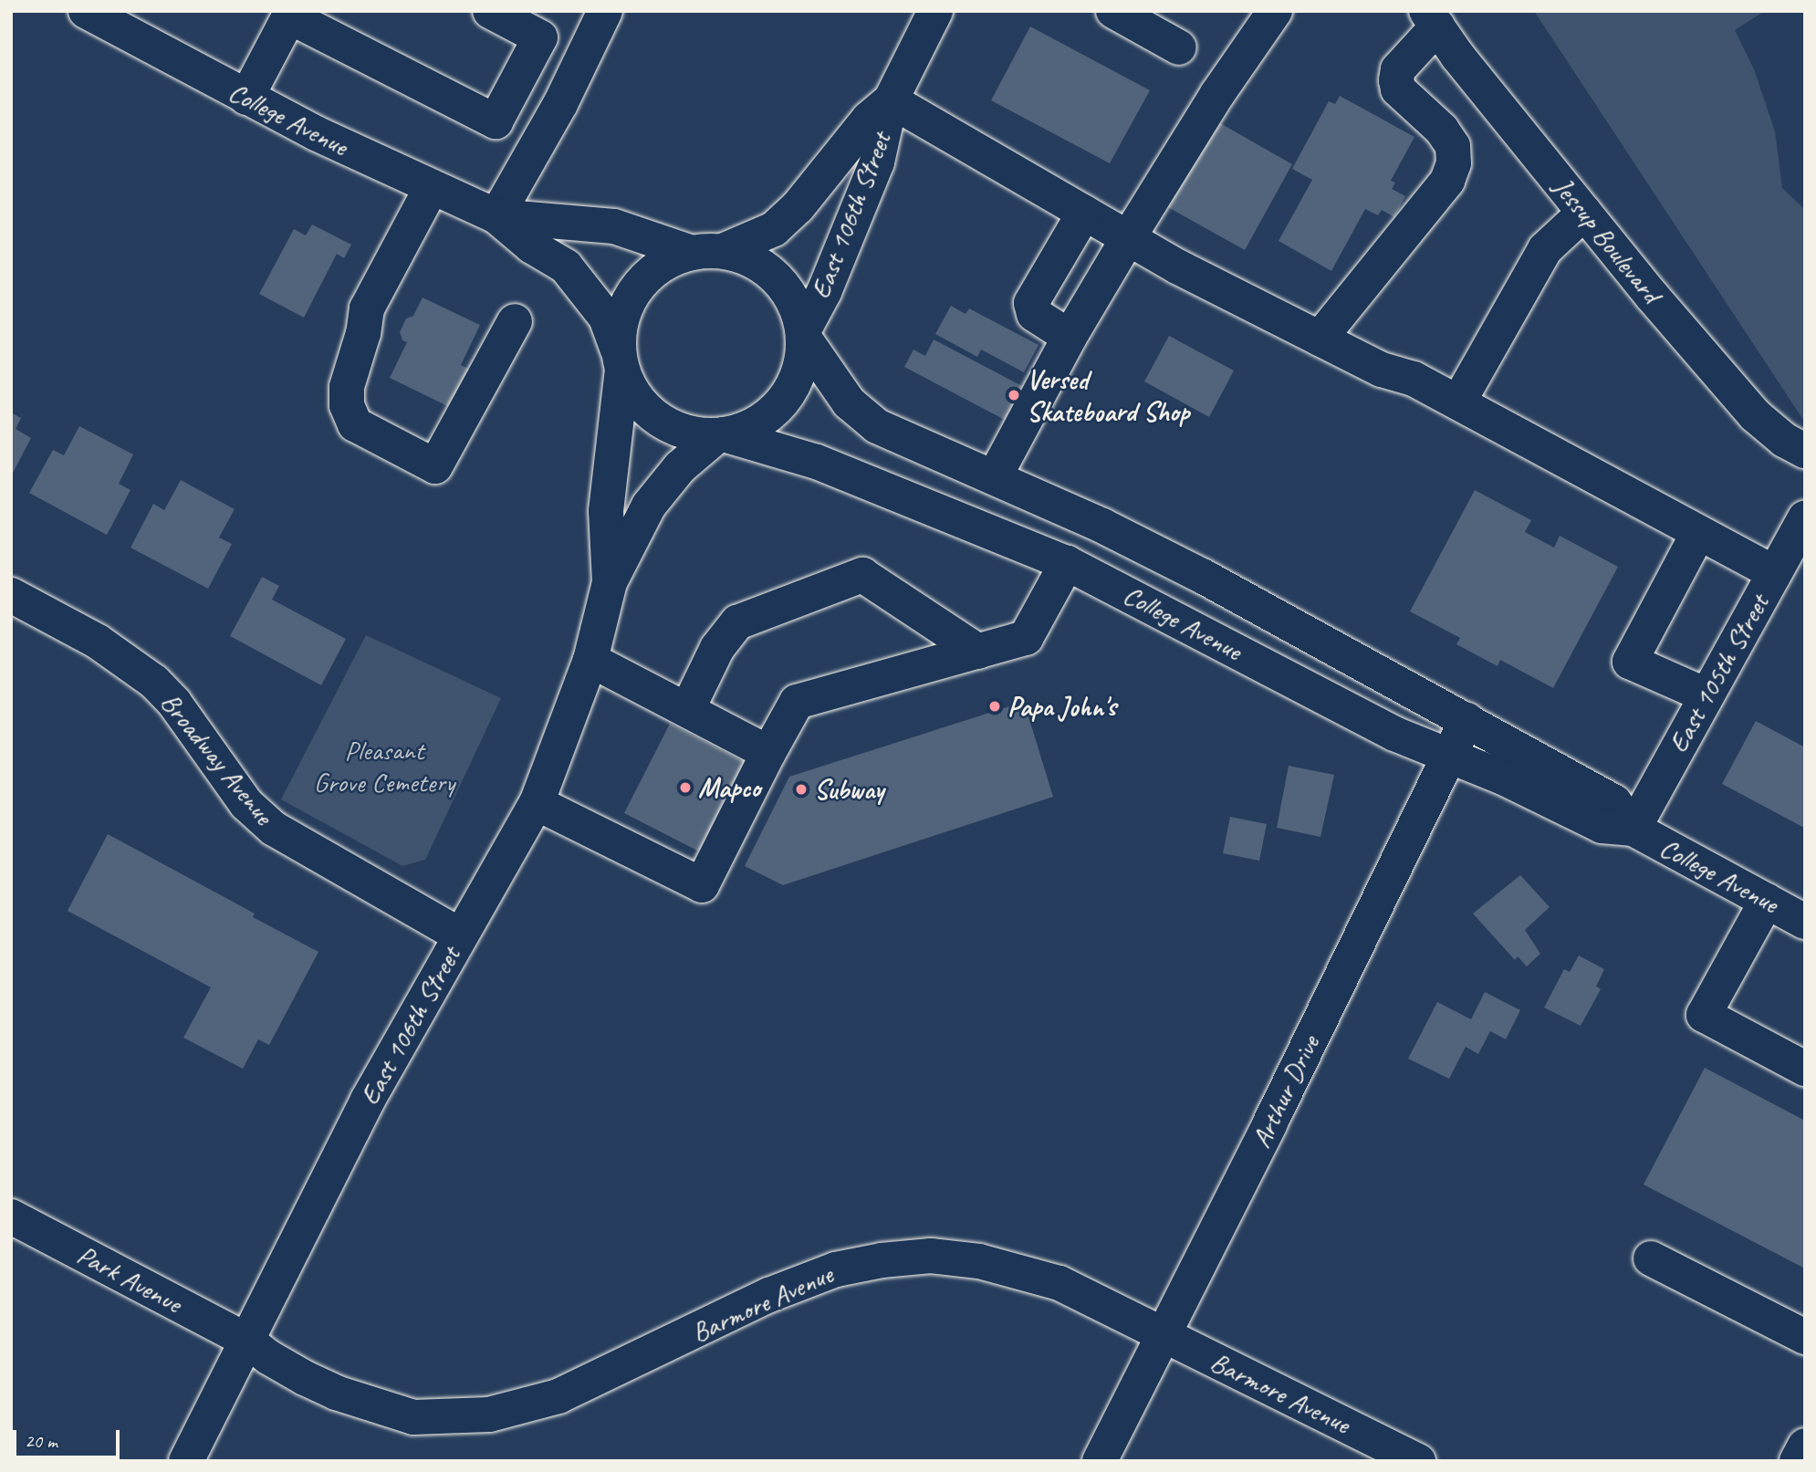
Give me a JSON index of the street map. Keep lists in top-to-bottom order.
{
  "streets": {
    "street": [
      "College Avenue",
      "East 106th Street",
      "Jessup Boulevard",
      "East 105th Street",
      "Broadway Avenue",
      "Arthur Drive",
      "Park Avenue",
      "Barmore Avenue"
    ]
  },
  "crossings": [
    ["College Avenue", "East 106th Street"],
    ["College Avenue", "East 105th Street"],
    ["College Avenue", "Arthur Drive"],
    ["East 106th Street", "Broadway Avenue"],
    ["East 106th Street", "Park Avenue"],
    ["East 106th Street", "Barmore Avenue"],
    ["Arthur Drive", "Barmore Avenue"],
    ["Park Avenue", "Barmore Avenue"]
  ],
  "parks": ["Pleasant Grove Cemetery"],
  "places": [
    "Versed Skateboard Shop",
    "Papa John's",
    "Mapco",
    "Subway"
  ],
  "scale_bar": "20 m"
}
